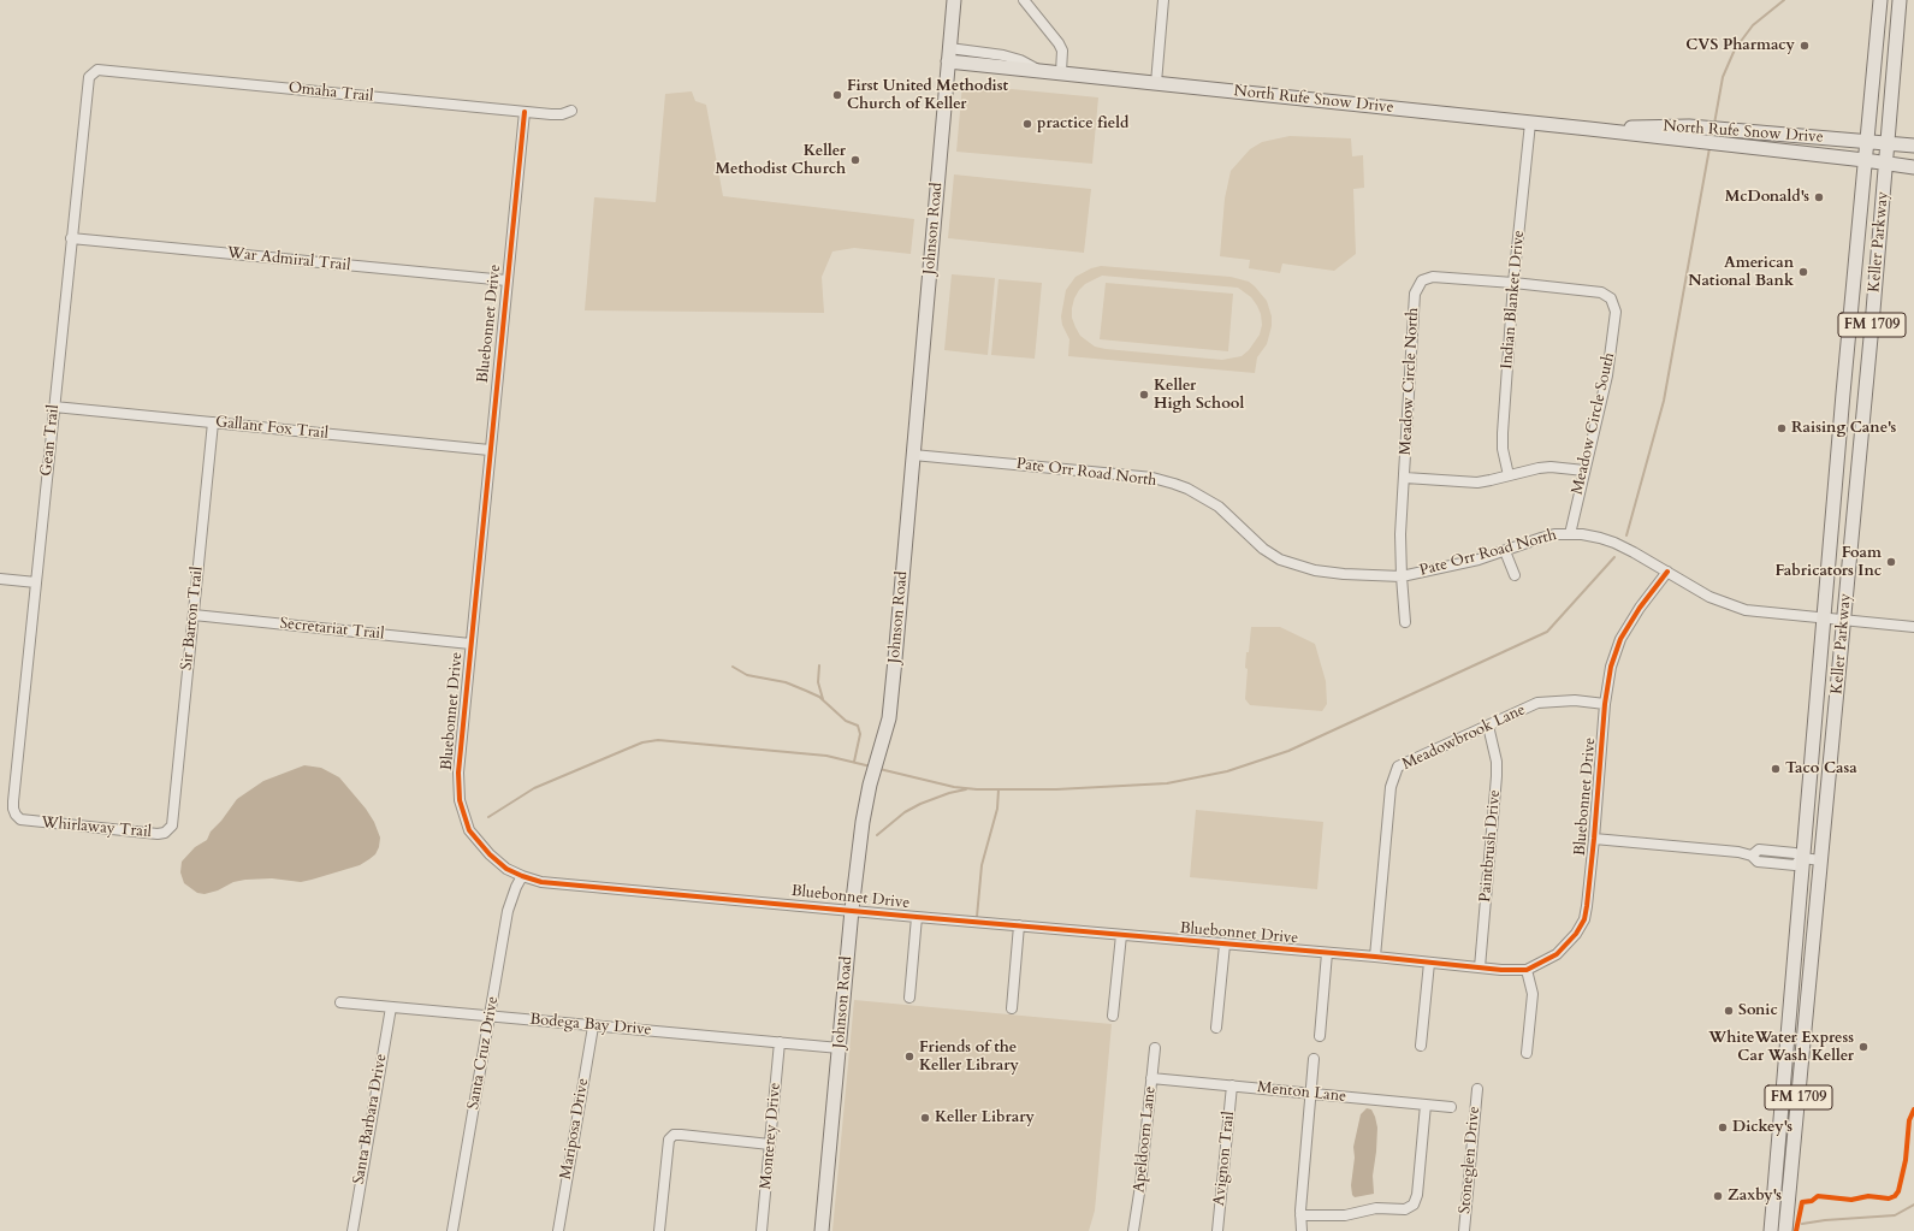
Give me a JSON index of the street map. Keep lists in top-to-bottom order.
{
  "streets": {
    "main road": [
      "North Rufe Snow Drive",
      "Johnson Road",
      "Keller Parkway",
      "FM 1709"
    ],
    "street": [
      "Omaha Trail",
      "War Admiral Trail",
      "Indian Blanket Drive",
      "Bluebonnet Drive",
      "Meadow Circle North",
      "Meadow Circle South",
      "Gallant Fox Trail",
      "Gean Trail",
      "Pate Orr Road North",
      "Sir Barton Trail",
      "Secretariat Trail",
      "Meadowbrook Lane",
      "Whirlaway Trail",
      "Paintbrush Drive",
      "Bodega Bay Drive",
      "Santa Cruz Drive",
      "Menton Lane",
      "Santa Barbara Drive",
      "Mariposa Drive",
      "Monterey Drive",
      "Apeldoorn Lane",
      "Avignon Trail",
      "Stoneglen Drive"
    ]
  },
  "crossings": [
    ["Omaha Trail", "Bluebonnet Drive"],
    ["Omaha Trail", "Gean Trail"],
    ["North Rufe Snow Drive", "Johnson Road"],
    ["North Rufe Snow Drive", "Keller Parkway"],
    ["North Rufe Snow Drive", "Indian Blanket Drive"],
    ["Johnson Road", "Bluebonnet Drive"],
    ["Johnson Road", "Pate Orr Road North"],
    ["Johnson Road", "Bodega Bay Drive"],
    ["Keller Parkway", "Pate Orr Road North"],
    ["War Admiral Trail", "Bluebonnet Drive"],
    ["War Admiral Trail", "Gean Trail"],
    ["Indian Blanket Drive", "Meadow Circle North"],
    ["Indian Blanket Drive", "Meadow Circle South"],
    ["Bluebonnet Drive", "Gallant Fox Trail"],
    ["Bluebonnet Drive", "Pate Orr Road North"],
    ["Bluebonnet Drive", "Secretariat Trail"],
    ["Bluebonnet Drive", "Meadowbrook Lane"],
    ["Bluebonnet Drive", "Paintbrush Drive"],
    ["Bluebonnet Drive", "Santa Cruz Drive"],
    ["Meadow Circle North", "Meadow Circle South"],
    ["Meadow Circle North", "Pate Orr Road North"],
    ["Meadow Circle South", "Pate Orr Road North"],
    ["Gallant Fox Trail", "Gean Trail"],
    ["Gallant Fox Trail", "Sir Barton Trail"],
    ["Gean Trail", "Whirlaway Trail"],
    ["Sir Barton Trail", "Secretariat Trail"],
    ["Sir Barton Trail", "Whirlaway Trail"],
    ["Meadowbrook Lane", "Paintbrush Drive"],
    ["Bodega Bay Drive", "Santa Cruz Drive"],
    ["Bodega Bay Drive", "Santa Barbara Drive"],
    ["Bodega Bay Drive", "Mariposa Drive"],
    ["Bodega Bay Drive", "Monterey Drive"],
    ["Menton Lane", "Apeldoorn Lane"],
    ["Menton Lane", "Avignon Trail"]
  ],
  "places": [
    "CVS Pharmacy",
    "First United Methodist Church of Keller",
    "practice field",
    "Keller Methodist Church",
    "McDonald's",
    "American National Bank",
    "Keller High School",
    "Raising Cane's",
    "Foam Fabricators Inc",
    "Taco Casa",
    "Sonic",
    "WhiteWater Express Car Wash Keller",
    "Friends of the Keller Library",
    "Keller Library",
    "Dickey's",
    "Zaxby's"
  ]
}
